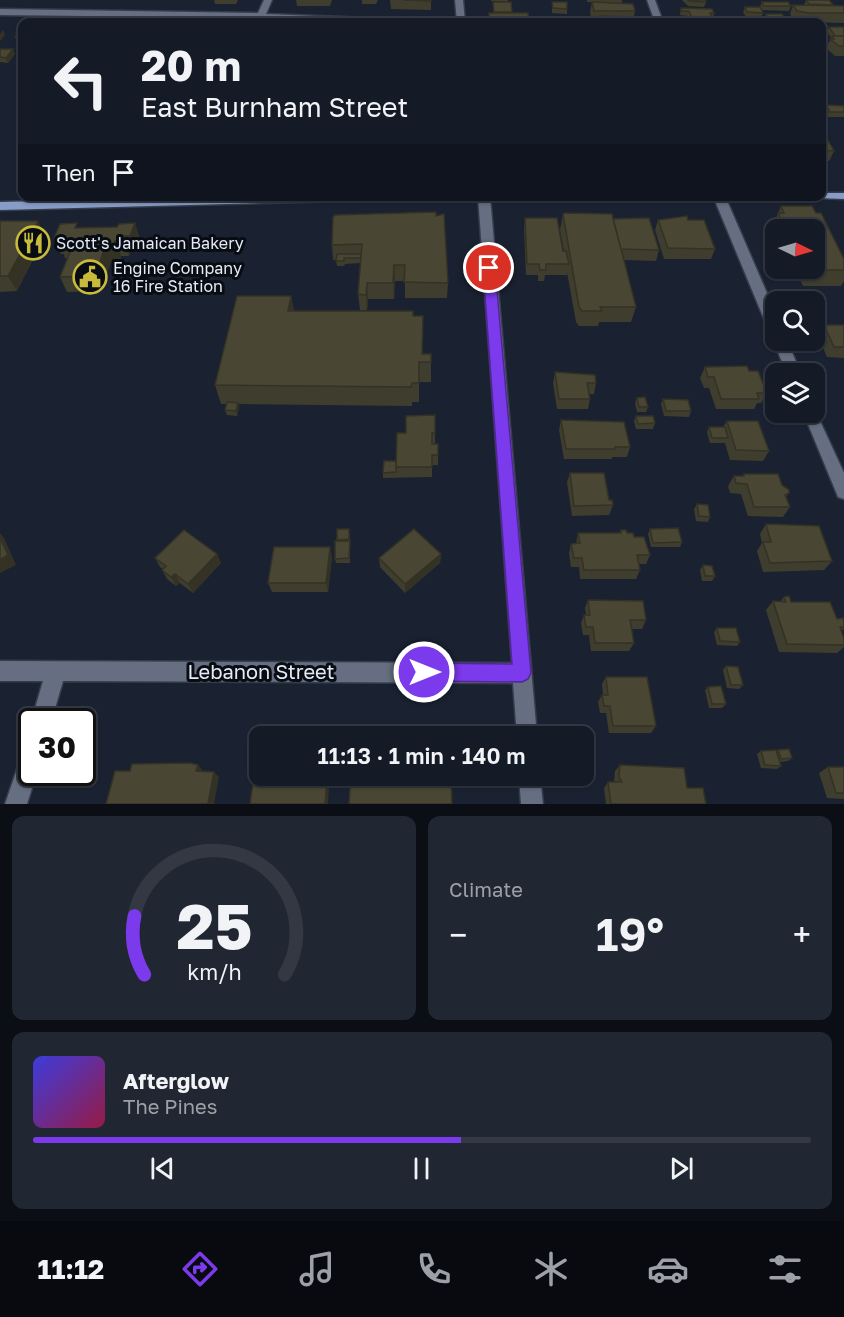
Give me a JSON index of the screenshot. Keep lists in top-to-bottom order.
{
  "streets": {
    "street": ["Lebanon Street"]
  },
  "places": {
    "restaurant": ["Scott's Jamaican Bakery"],
    "public building": ["Engine Company 16 Fire Station"]
  },
  "north": "right",
  "page": {
    "turn": ["20 m", "East Burnham Street"],
    "then": "Then",
    "limit": "30",
    "trip": "11:13 · 1 min · 140 m",
    "tile": "Climate",
    "heat": ["−", "19°", "+"],
    "song": ["Afterglow", "The Pines"],
    "tabs": "11:12",
    "gauge": ["25", "km/h"]
  }
}
